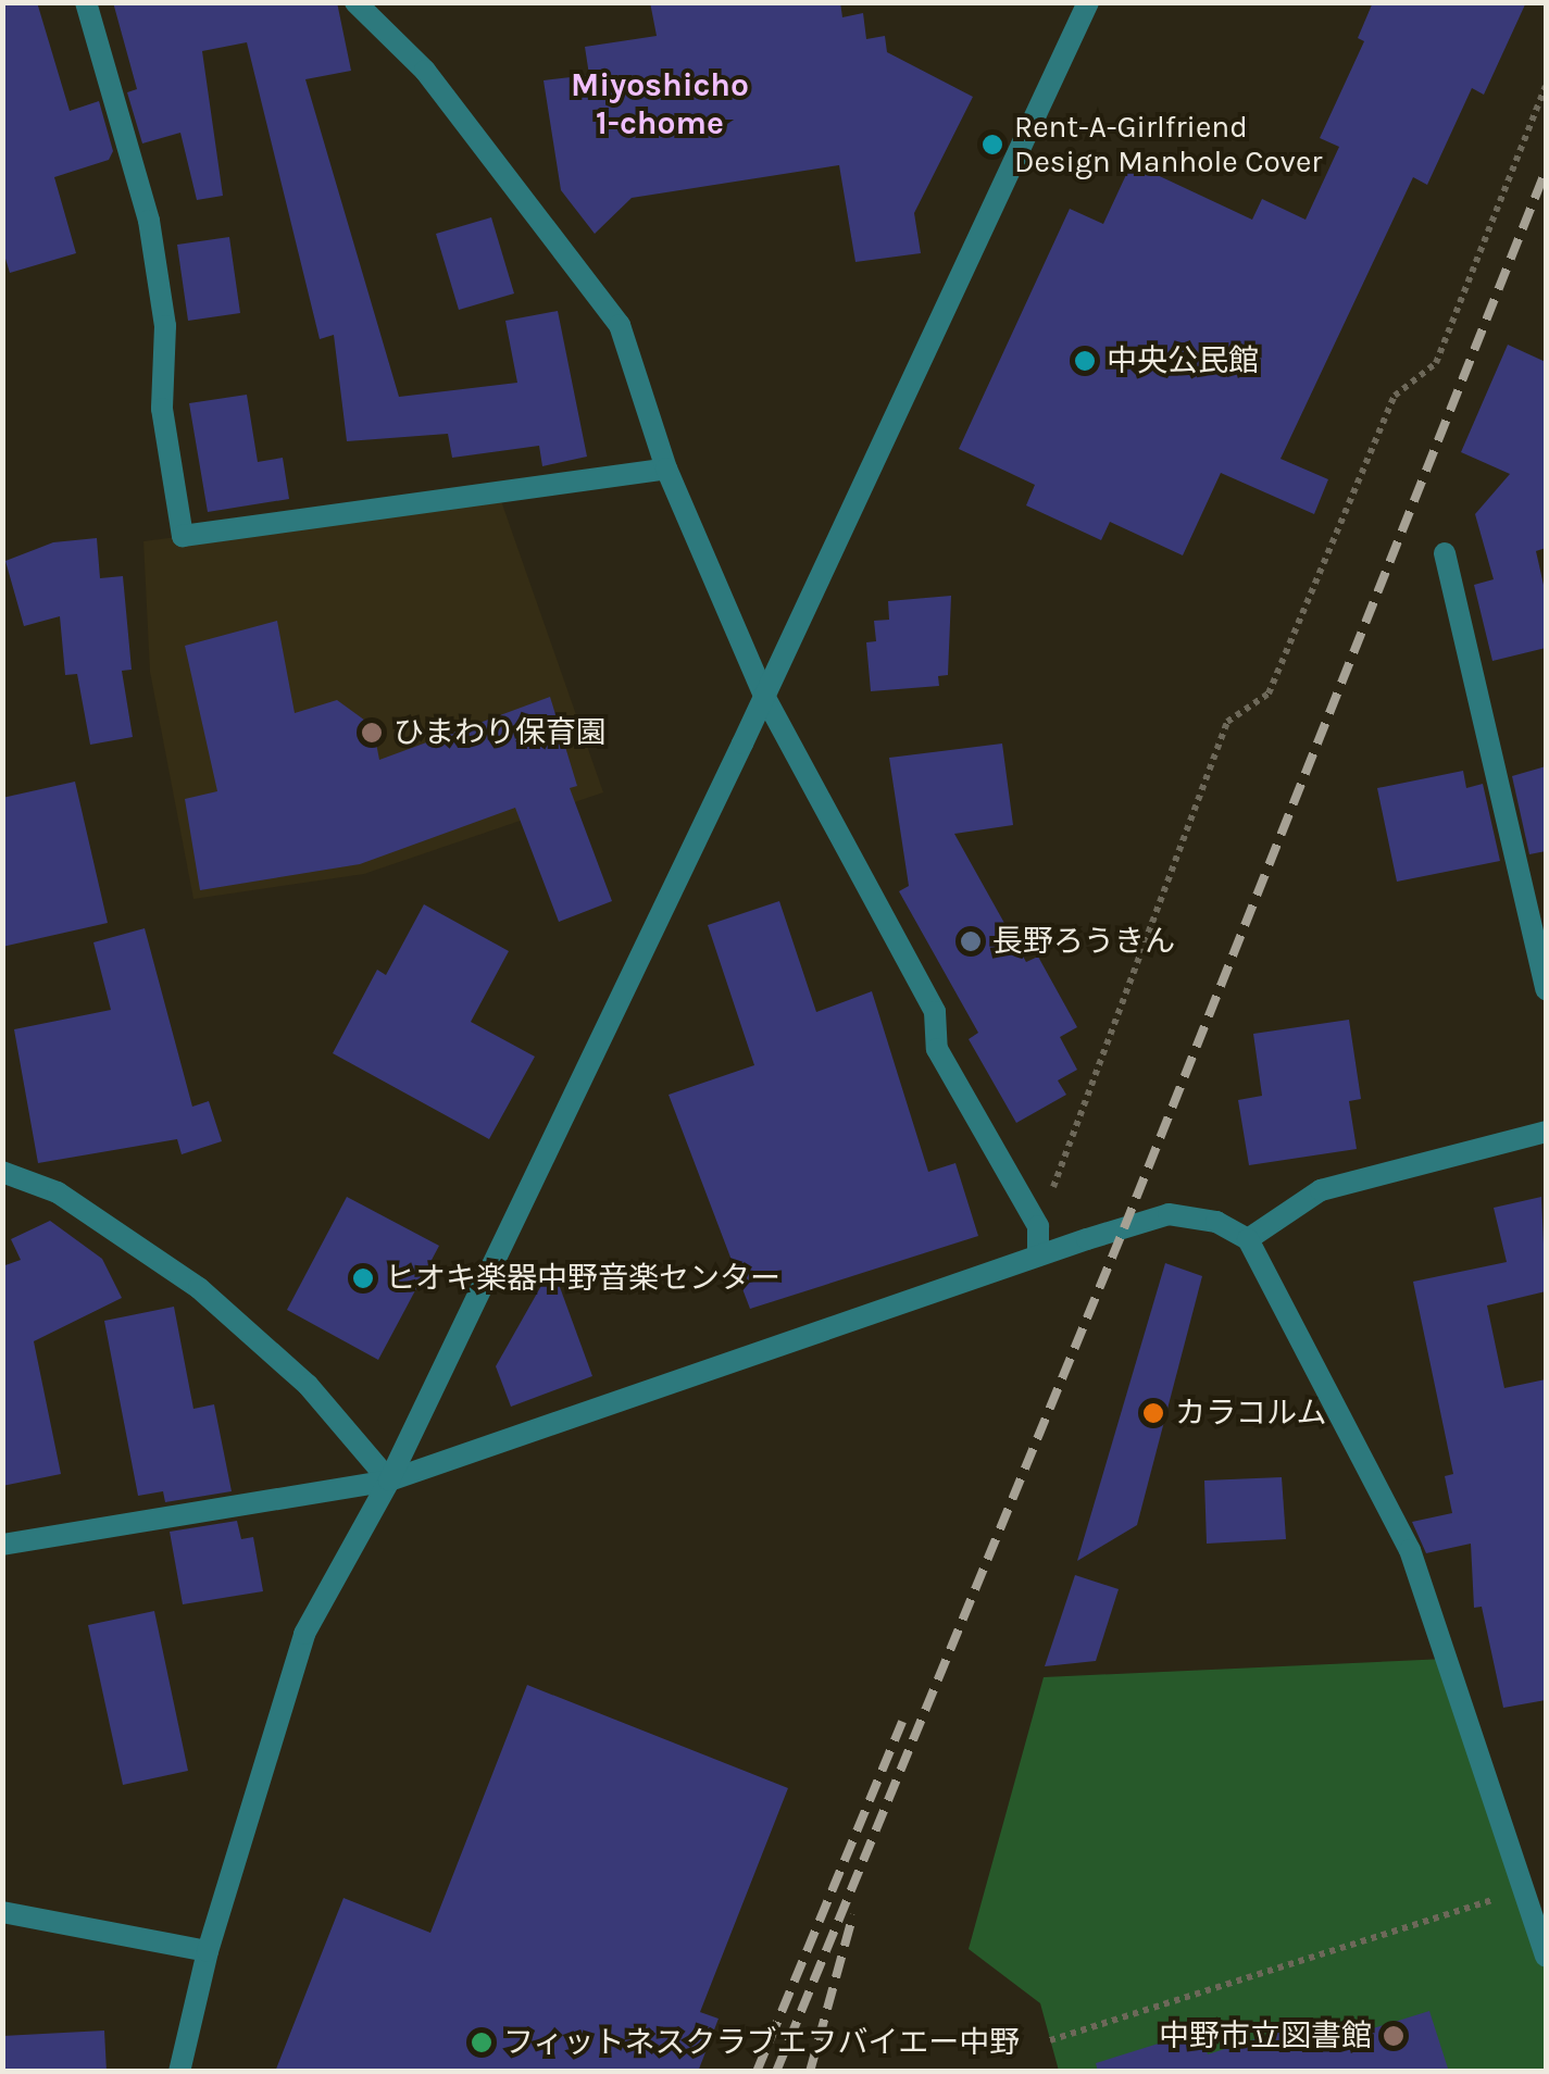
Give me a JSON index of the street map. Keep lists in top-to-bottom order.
{
  "districts": ["Miyoshicho 1-chome"],
  "places": [
    "Rent-A-Girlfriend Design Manhole Cover",
    "中央公民館",
    "ひまわり保育園",
    "長野ろうきん",
    "ヒオキ楽器中野音楽センター",
    "カラコルム",
    "中野市立図書館",
    "フィットネスクラブエフバイエー中野"
  ]
}
